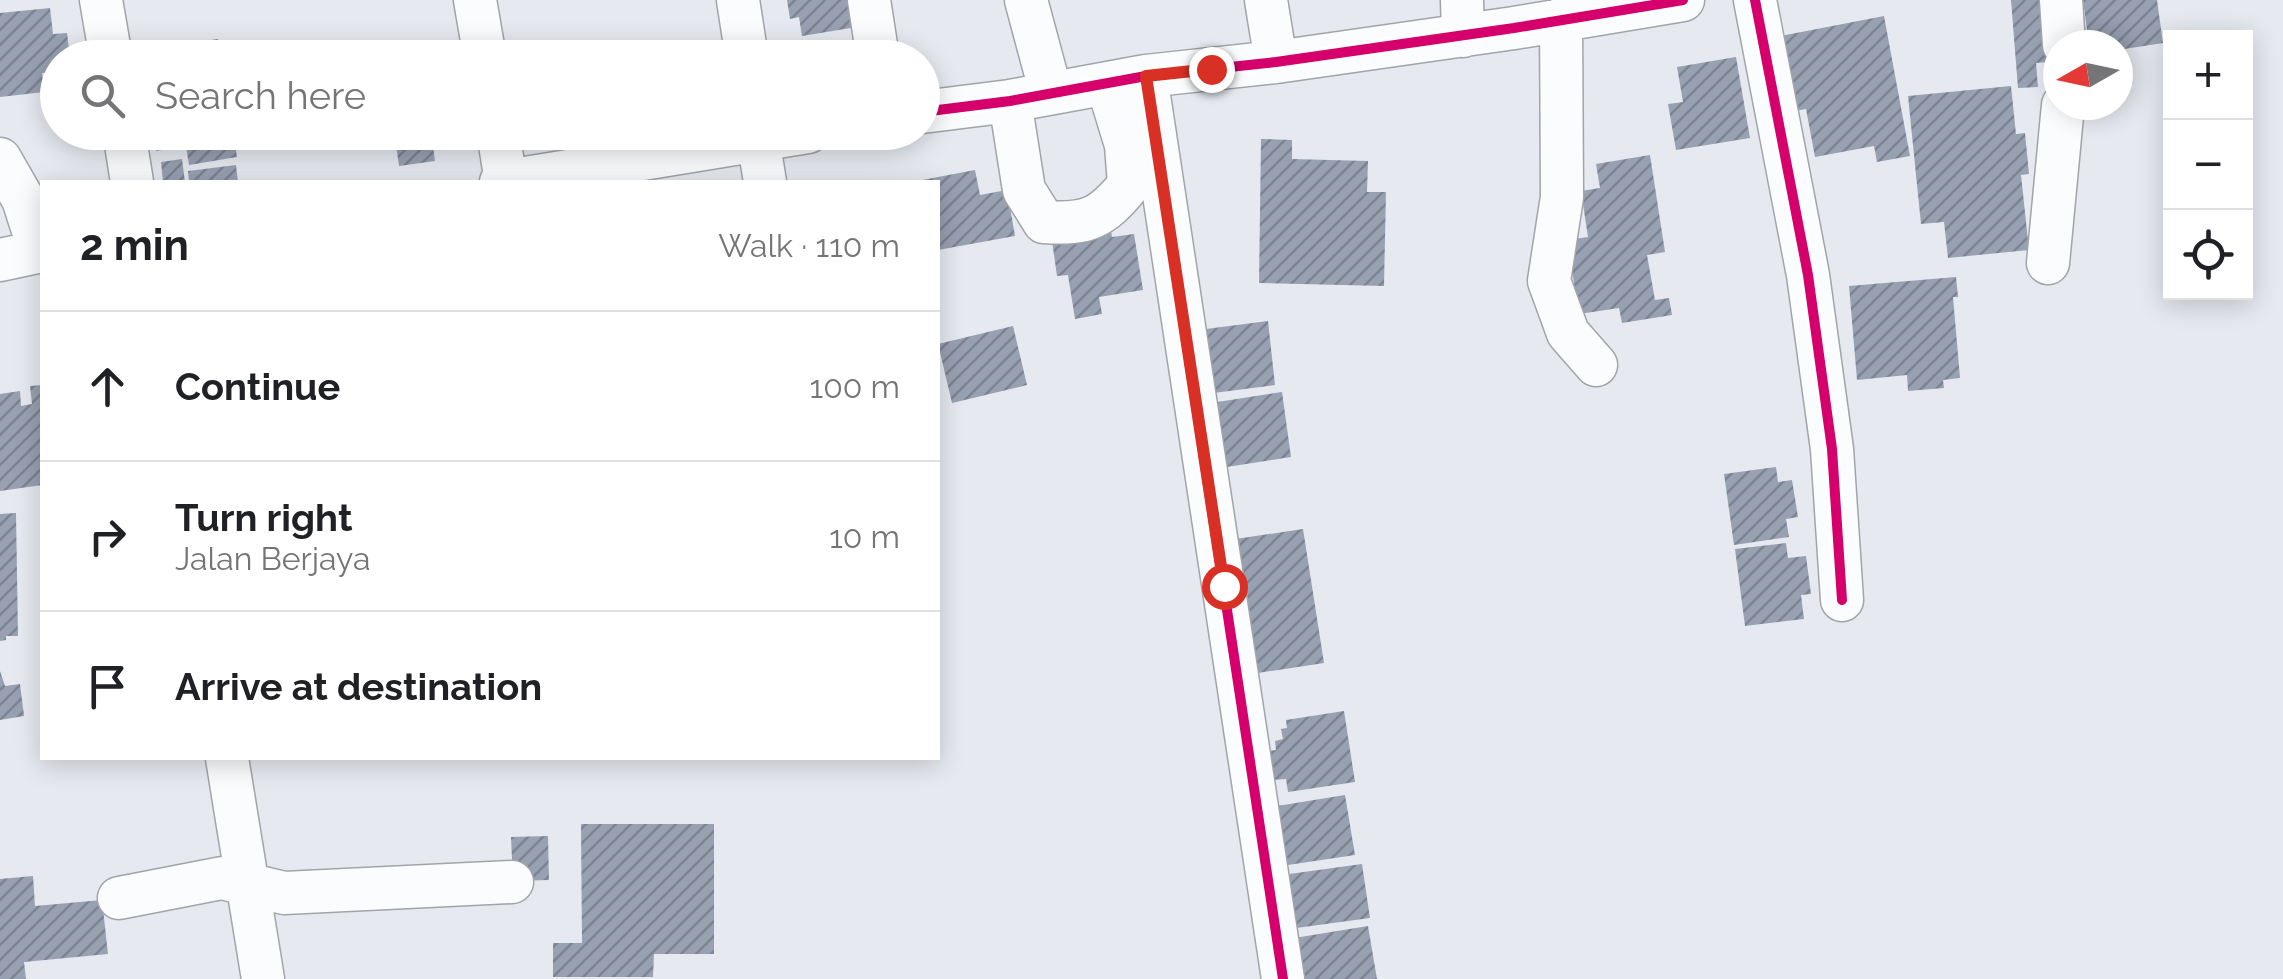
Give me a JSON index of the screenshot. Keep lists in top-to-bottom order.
{
  "north": "left",
  "page": {
    "map_buttons": ["+", "−"],
    "search": "Search here",
    "heading": ["2 min", "Walk · 110 m"],
    "list": [
      ["Continue", "100 m"],
      ["Turn right", "Jalan Berjaya", "10 m"],
      "Arrive at destination"
    ]
  }
}
